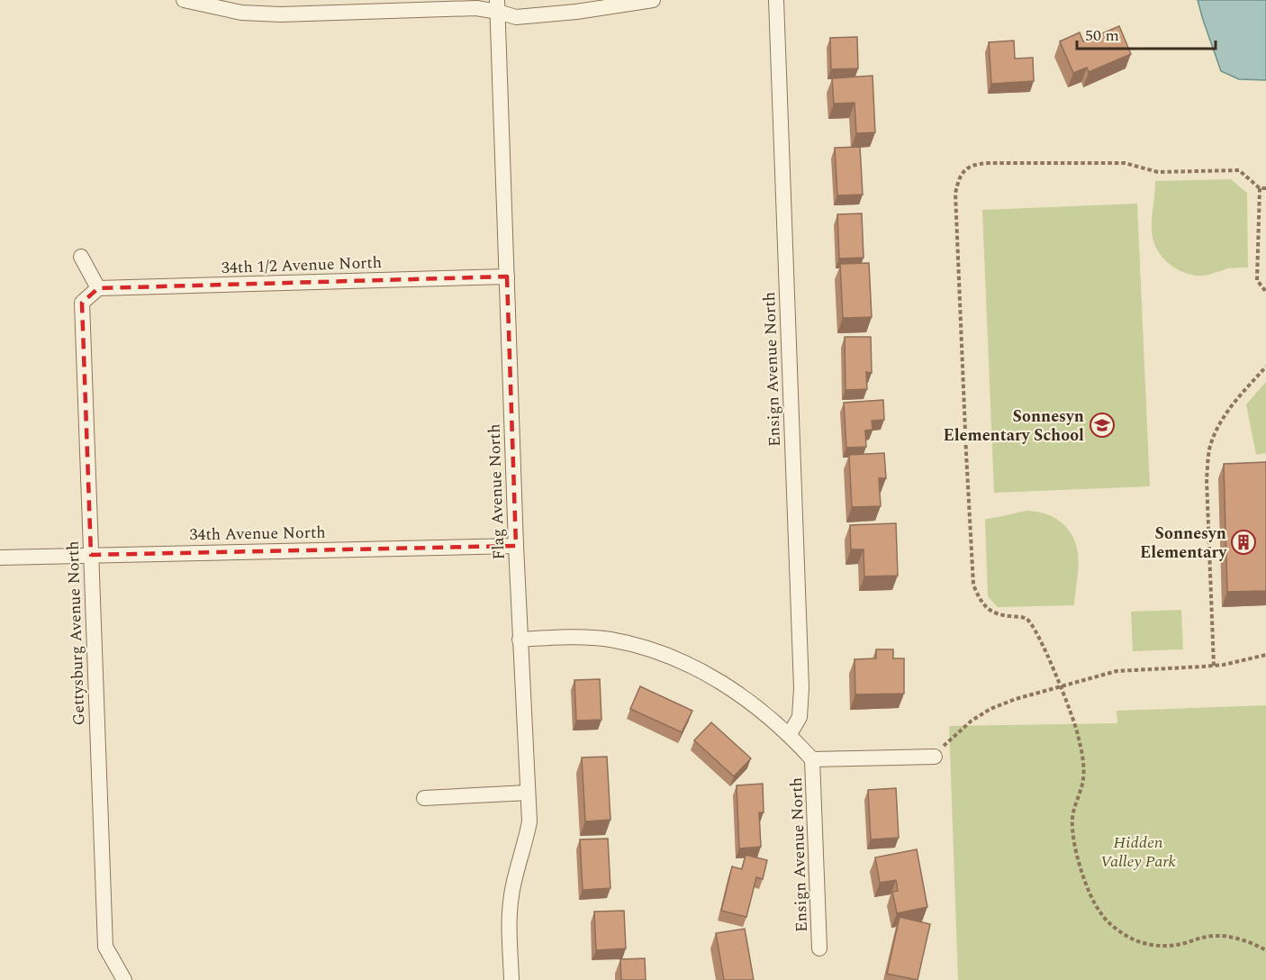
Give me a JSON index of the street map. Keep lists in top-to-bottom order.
{
  "streets": {
    "street": [
      "34th 1/2 Avenue North",
      "Ensign Avenue North",
      "Flag Avenue North",
      "34th Avenue North",
      "Gettysburg Avenue North"
    ]
  },
  "crossings": [
    ["34th 1/2 Avenue North", "Flag Avenue North"],
    ["34th 1/2 Avenue North", "Gettysburg Avenue North"],
    ["Flag Avenue North", "34th Avenue North"],
    ["34th Avenue North", "Gettysburg Avenue North"]
  ],
  "parks": ["Hidden Valley Park"],
  "places": {
    "school or university": ["Sonnesyn Elementary School"],
    "building": ["Sonnesyn Elementary"]
  },
  "scale_bar": "50 m"
}
